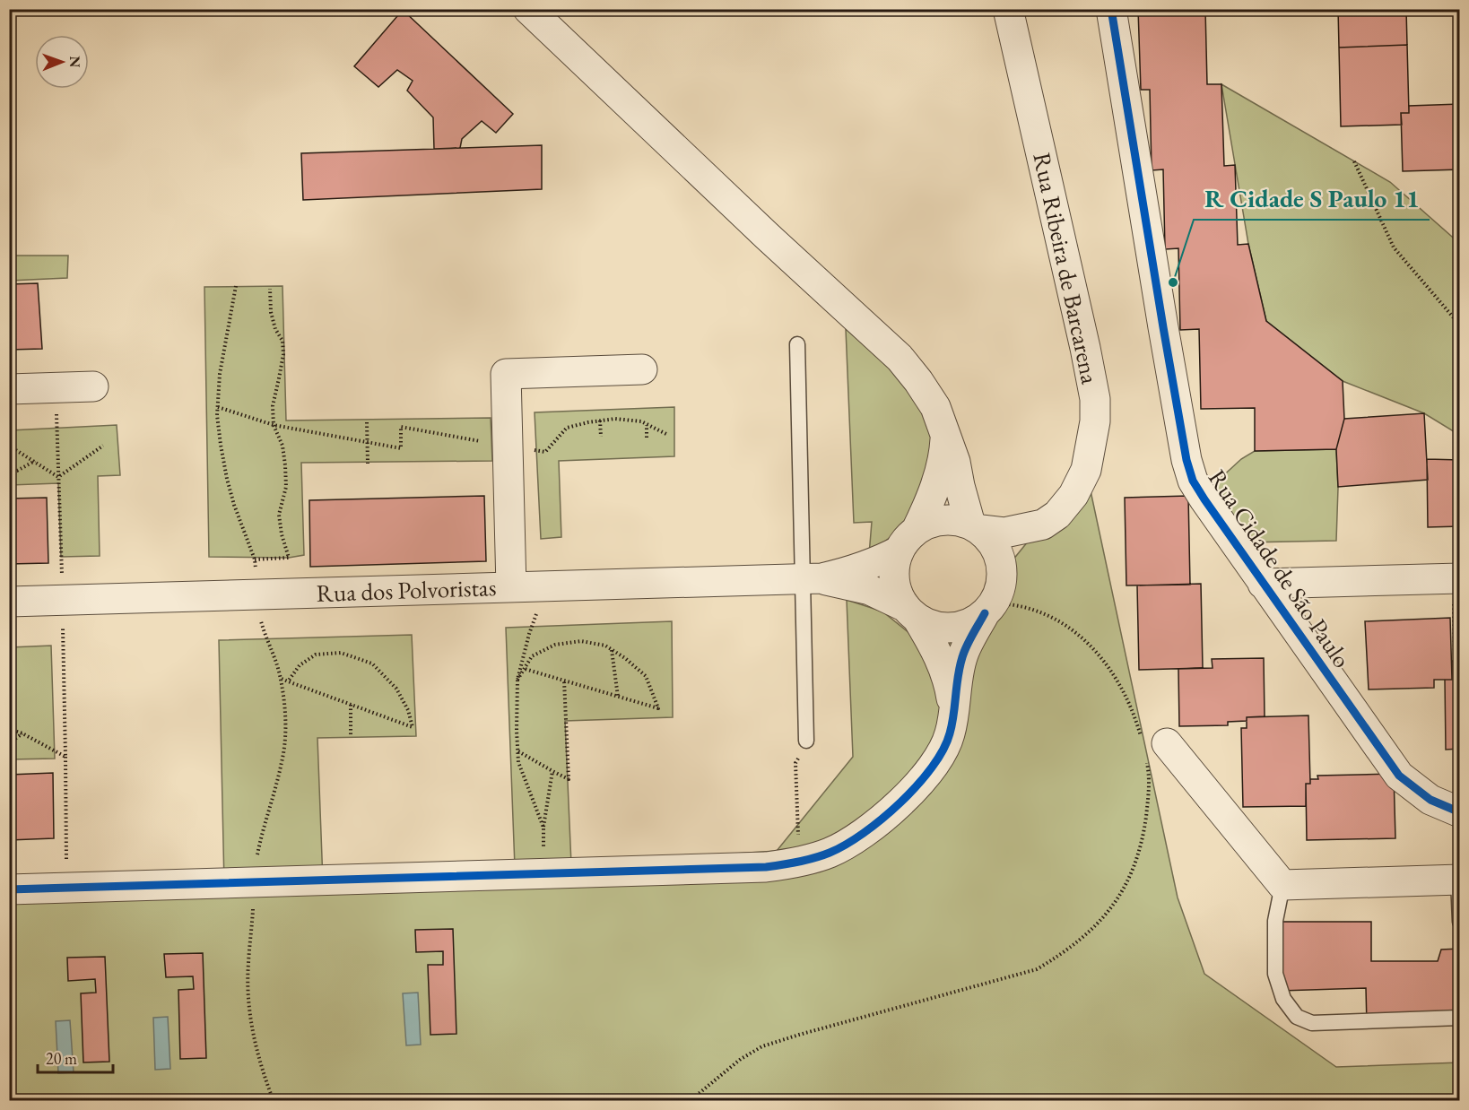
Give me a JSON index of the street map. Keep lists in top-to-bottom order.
{
  "streets": {
    "street": ["Rua Ribeira de Barcarena", "Rua Cidade de São Paulo", "Rua dos Polvoristas"]
  },
  "crossings": [
    ["Rua Ribeira de Barcarena", "Rua dos Polvoristas"]
  ],
  "places": ["R Cidade S Paulo 11"],
  "scale_bar": "20 m",
  "north": "right"
}
